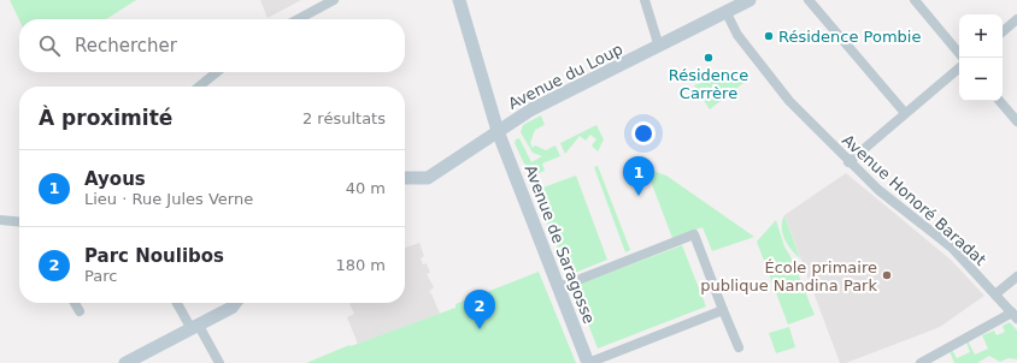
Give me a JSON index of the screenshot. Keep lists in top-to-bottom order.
{
  "streets": {
    "street": ["Avenue du Loup", "Avenue Honoré Baradat", "Avenue de Saragosse"]
  },
  "crossings": [
    ["Avenue du Loup", "Avenue Honoré Baradat"],
    ["Avenue du Loup", "Avenue de Saragosse"]
  ],
  "places": ["Résidence Pombie", "Résidence Carrère", "École primaire publique Nandina Park"],
  "page": {
    "map_buttons": ["+", "−"],
    "search": "Rechercher",
    "heading": ["À proximité", "2 résultats"],
    "list": [
      {
        "mark": "1",
        "name": "Ayous",
        "note": "Lieu · Rue Jules Verne",
        "value": "40 m"
      },
      {
        "mark": "2",
        "name": "Parc Noulibos",
        "note": "Parc",
        "value": "180 m"
      }
    ],
    "pins": ["1", "2"]
  }
}
